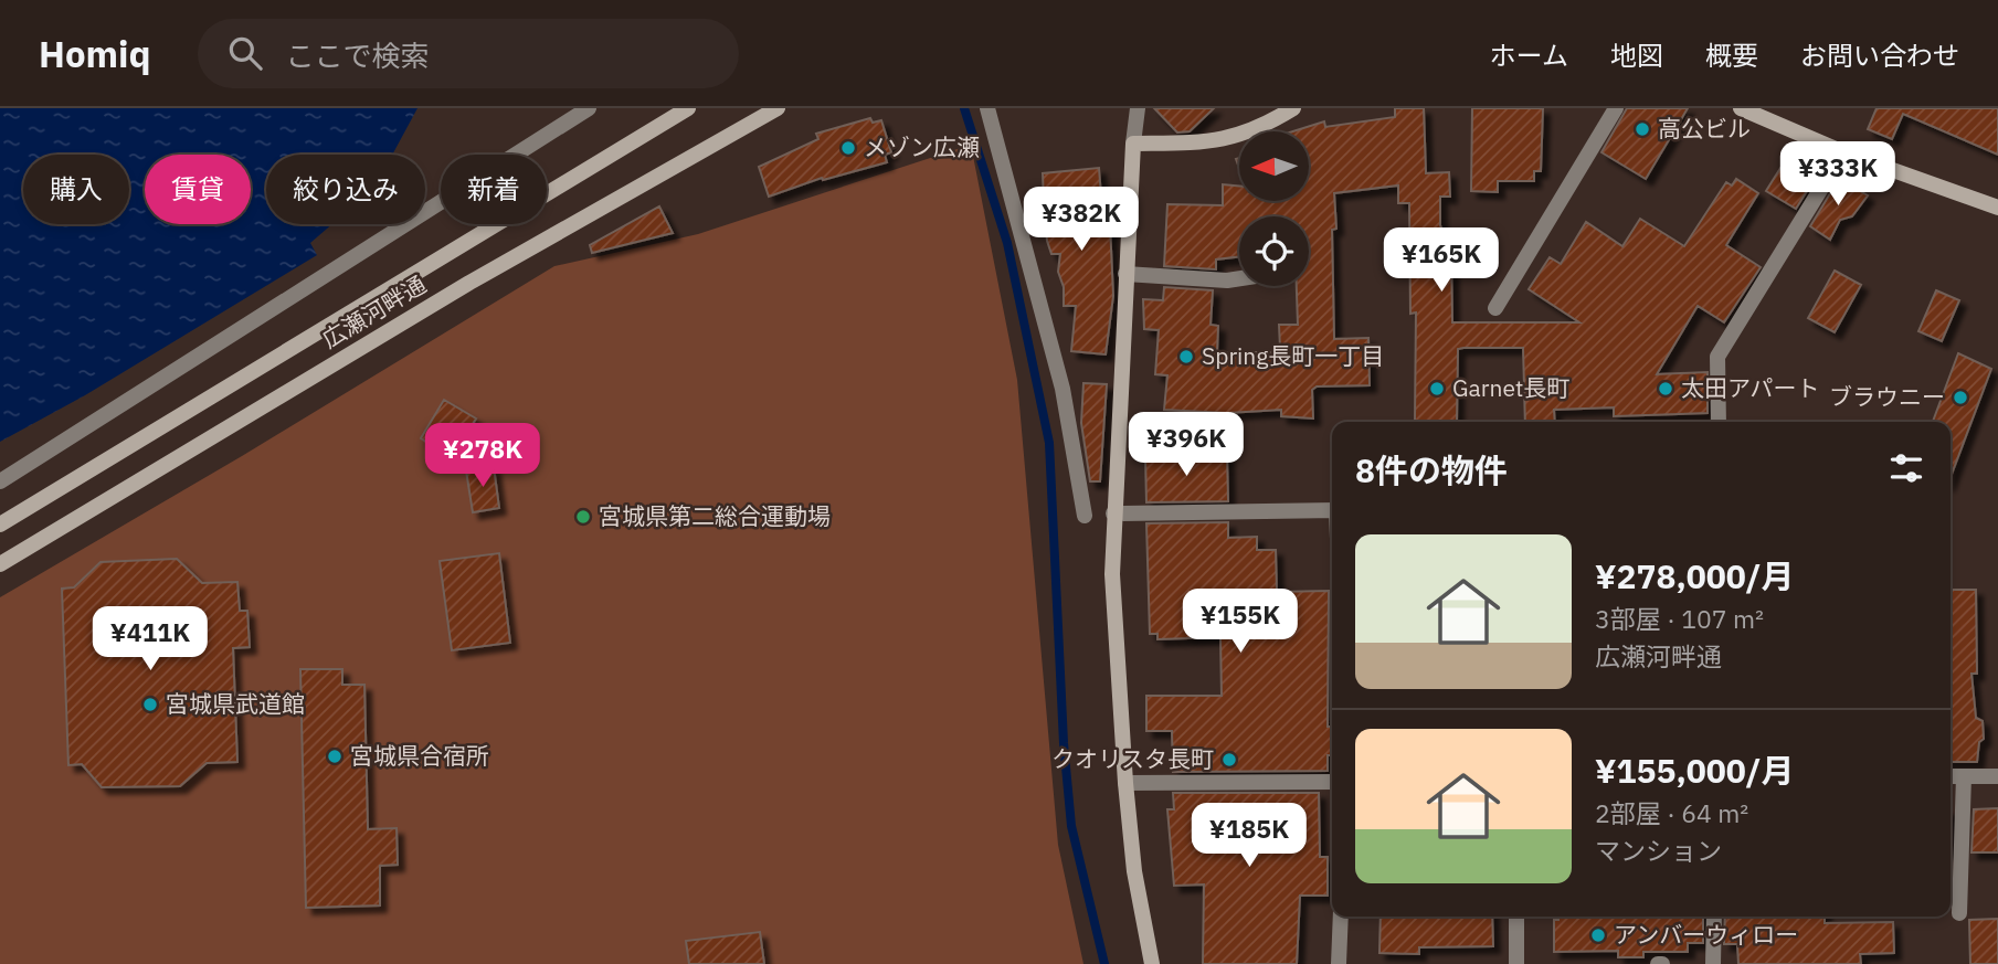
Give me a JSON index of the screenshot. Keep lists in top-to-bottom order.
{
  "streets": {
    "main road": ["広瀬河畔通"]
  },
  "places": [
    "高公ビル",
    "メゾン広瀬",
    "Spring長町一丁目",
    "Garnet長町",
    "太田アパート",
    "ブラウニー",
    "宮城県第二総合運動場",
    "宮城県武道館",
    "宮城県合宿所",
    "クオリスタ長町",
    "アンバーウィロー"
  ],
  "north": "left",
  "page": {
    "header": "Homiq",
    "search": "ここで検索",
    "nav": [
      "ホーム",
      "地図",
      "概要",
      "お問い合わせ"
    ],
    "price": [
      "¥333K",
      "¥382K",
      "¥165K",
      "¥396K",
      "¥278K",
      "¥155K",
      "¥411K",
      "¥185K"
    ],
    "chip": [
      "購入",
      "賃貸",
      "絞り込み",
      "新着"
    ],
    "heading": "8件の物件",
    "list": [
      {
        "name": "¥278,000/月",
        "note": "3部屋 · 107 m² · 広瀬河畔通"
      },
      {
        "name": "¥155,000/月",
        "note": "2部屋 · 64 m² · マンション"
      }
    ]
  }
}
